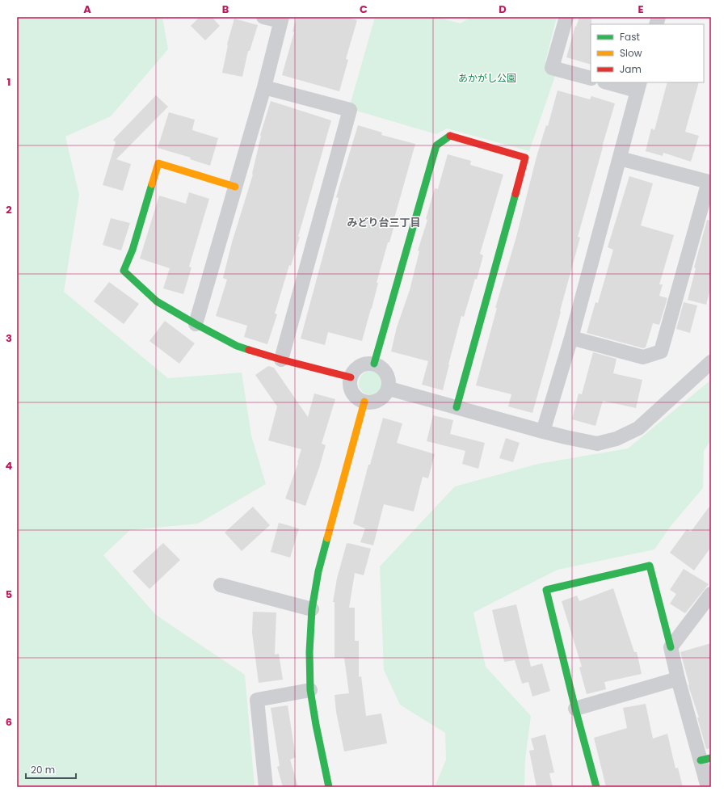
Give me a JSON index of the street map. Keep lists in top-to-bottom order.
{
  "districts": ["みどり台三丁目"],
  "parks": ["あかがし公園"],
  "legend": ["Fast", "Slow", "Jam"],
  "scale_bar": "20 m",
  "grid": {
    "columns": [
      "A",
      "B",
      "C",
      "D",
      "E"
    ],
    "rows": [
      "1",
      "2",
      "3",
      "4",
      "5",
      "6"
    ]
  }
}
